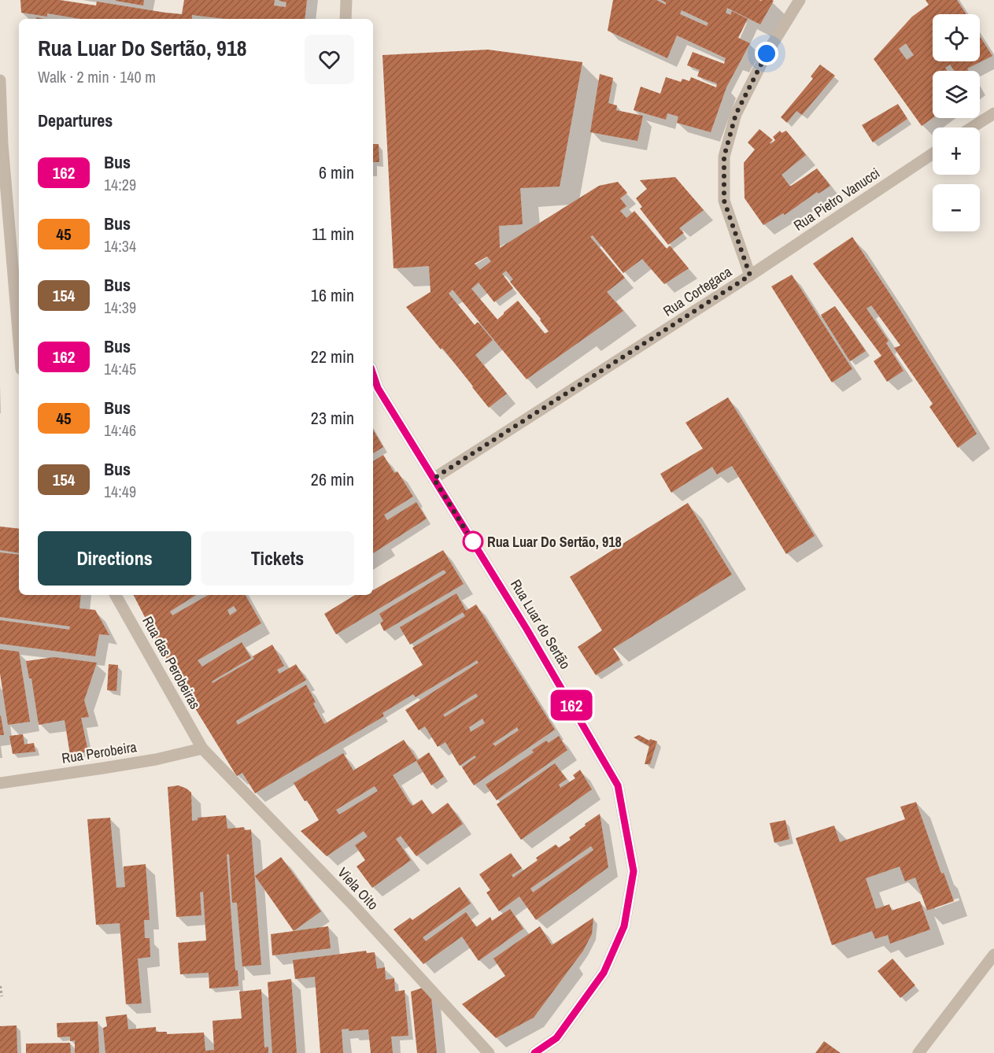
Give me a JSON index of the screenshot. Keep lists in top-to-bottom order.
{
  "streets": {
    "street": [
      "Rua Pietro Vanucci",
      "Rua Cortegaca",
      "Rua Luar do Sertão",
      "Rua das Perobeiras",
      "Rua Perobeira",
      "Viela Oito"
    ]
  },
  "crossings": [
    ["Rua Pietro Vanucci", "Rua Cortegaca"],
    ["Rua Cortegaca", "Rua Luar do Sertão"],
    ["Rua das Perobeiras", "Rua Perobeira"],
    ["Rua das Perobeiras", "Viela Oito"],
    ["Rua Perobeira", "Viela Oito"]
  ],
  "places": ["Rua Luar Do Sertão, 918"],
  "lines": ["bus line 162"],
  "page": {
    "on_map": "162",
    "map_buttons": ["+", "−"],
    "heading": [
      ["Rua Luar Do Sertão, 918", "Walk · 2 min · 140 m"],
      "Departures"
    ],
    "list": [
      {
        "mark": "162",
        "name": "Bus",
        "note": "14:29",
        "value": "6 min"
      },
      {
        "mark": "45",
        "name": "Bus",
        "note": "14:34",
        "value": "11 min"
      },
      {
        "mark": "154",
        "name": "Bus",
        "note": "14:39",
        "value": "16 min"
      },
      {
        "mark": "162",
        "name": "Bus",
        "note": "14:45",
        "value": "22 min"
      },
      {
        "mark": "45",
        "name": "Bus",
        "note": "14:46",
        "value": "23 min"
      },
      {
        "mark": "154",
        "name": "Bus",
        "note": "14:49",
        "value": "26 min"
      }
    ],
    "buttons": ["Directions", "Tickets"]
  }
}
